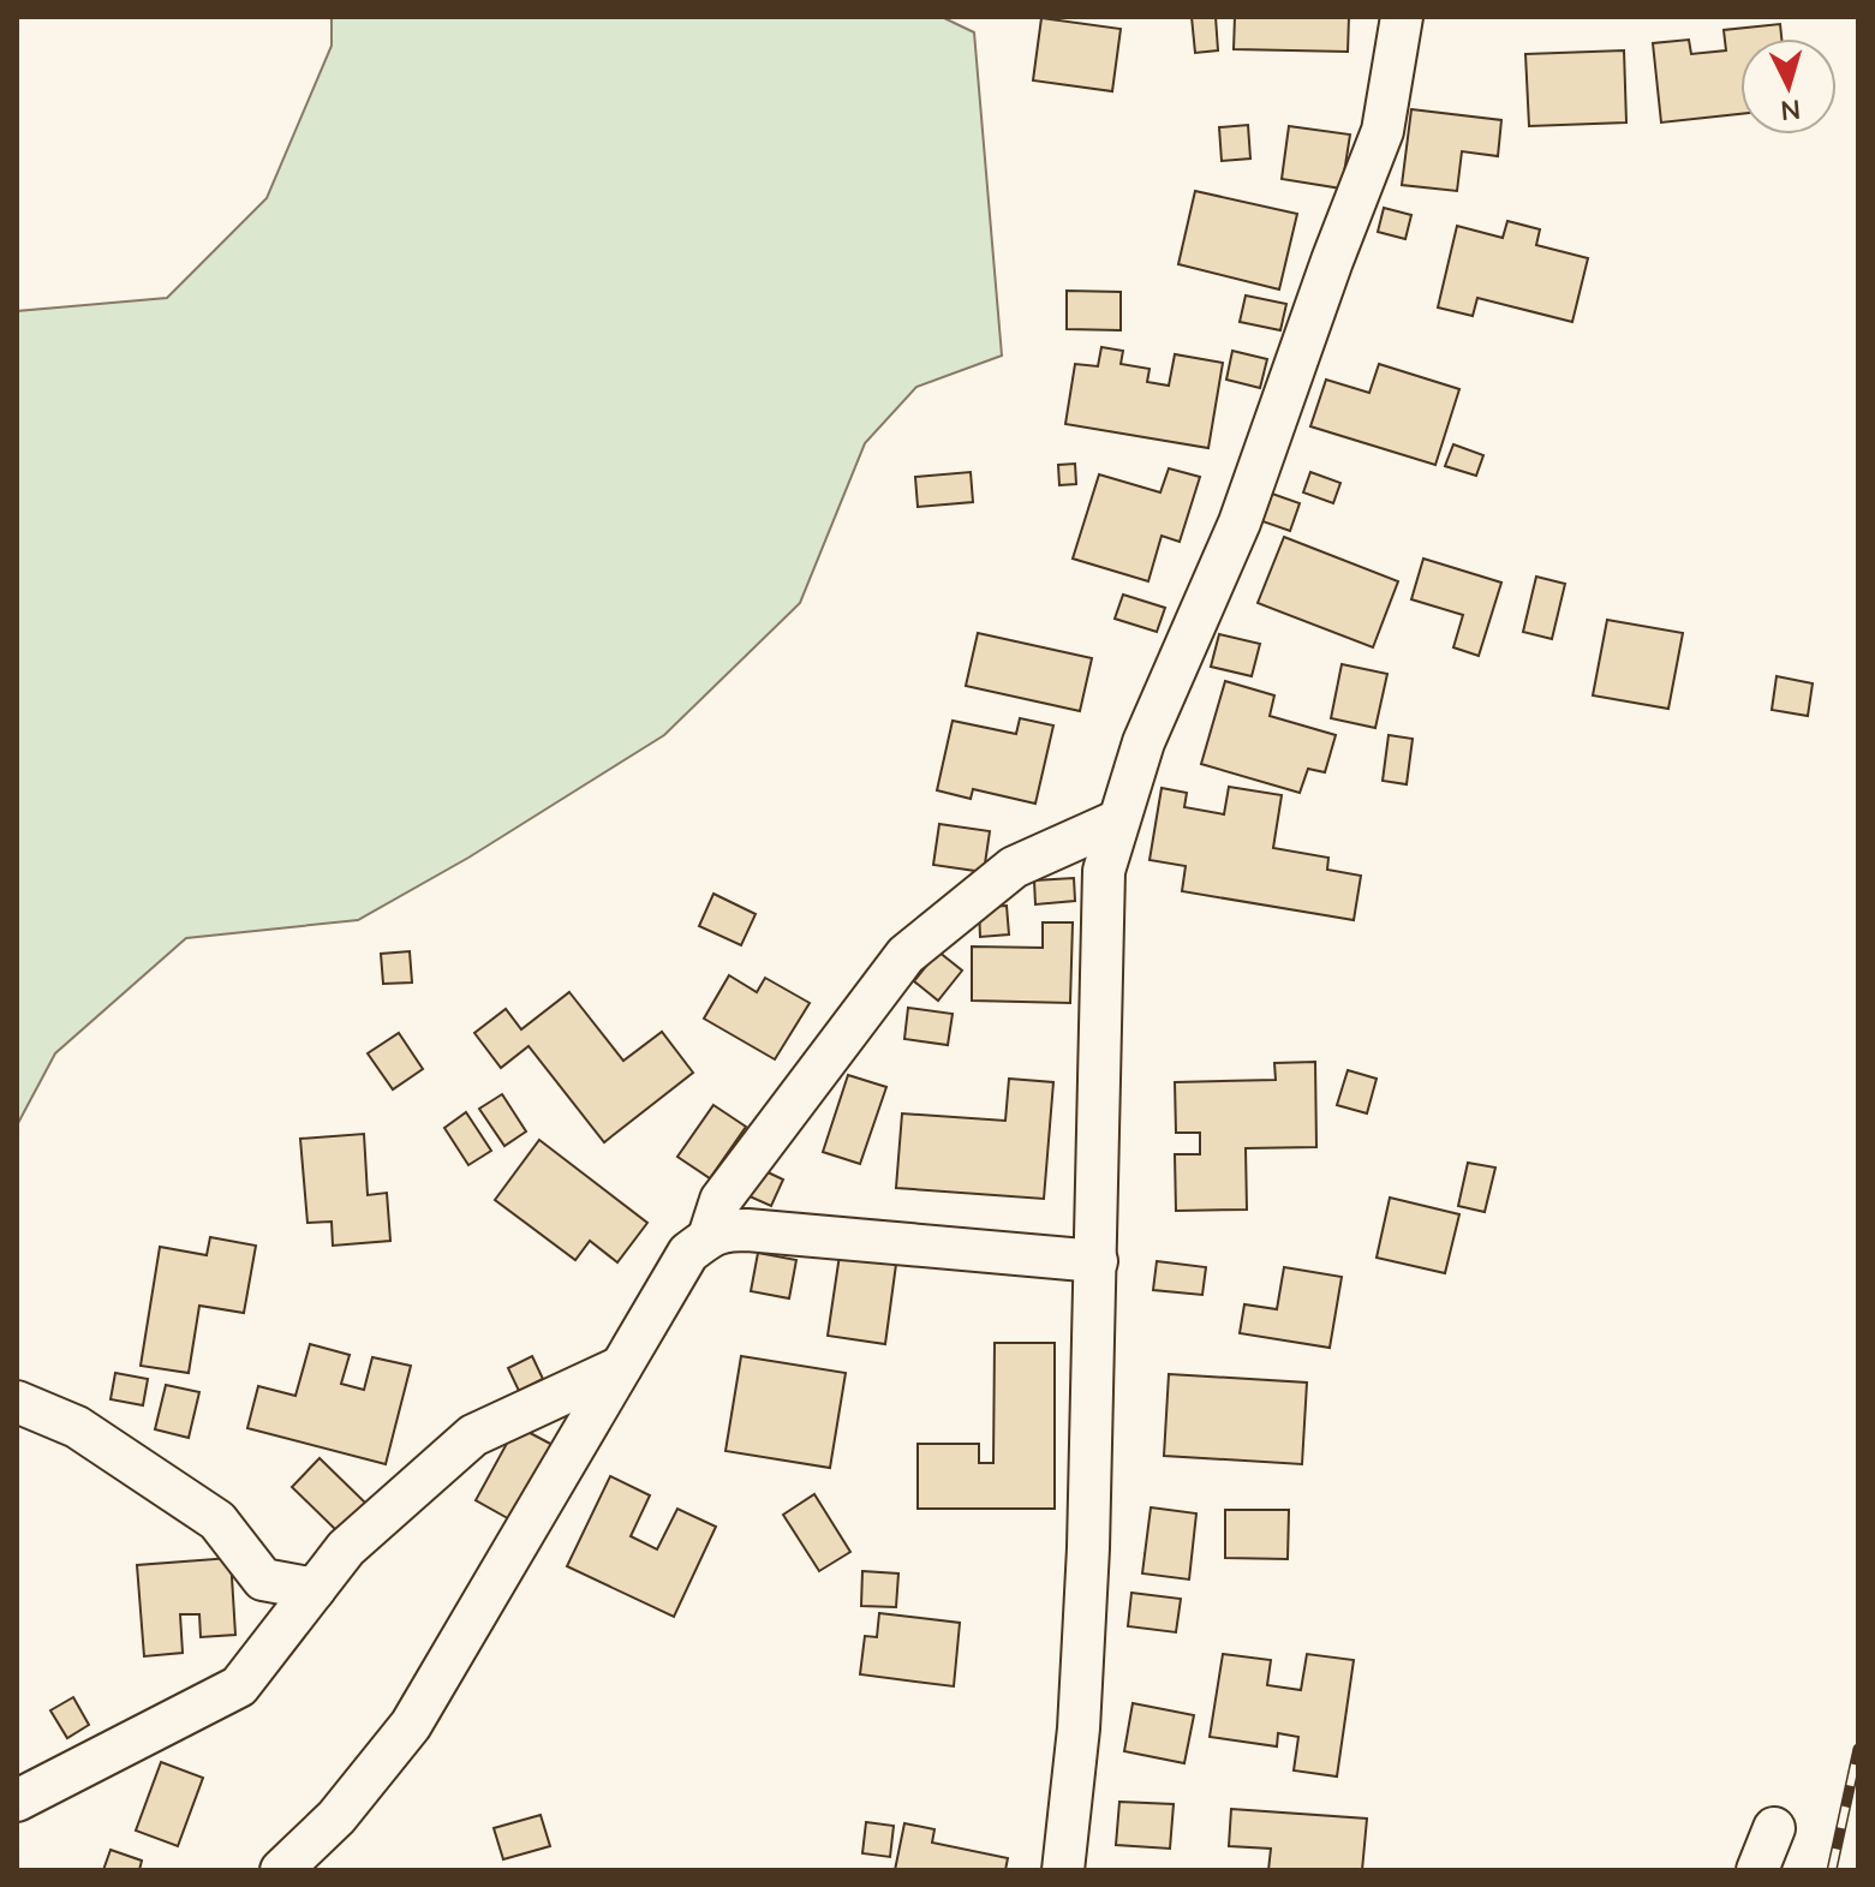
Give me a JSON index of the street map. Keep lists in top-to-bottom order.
{
  "north": "bottom"
}
